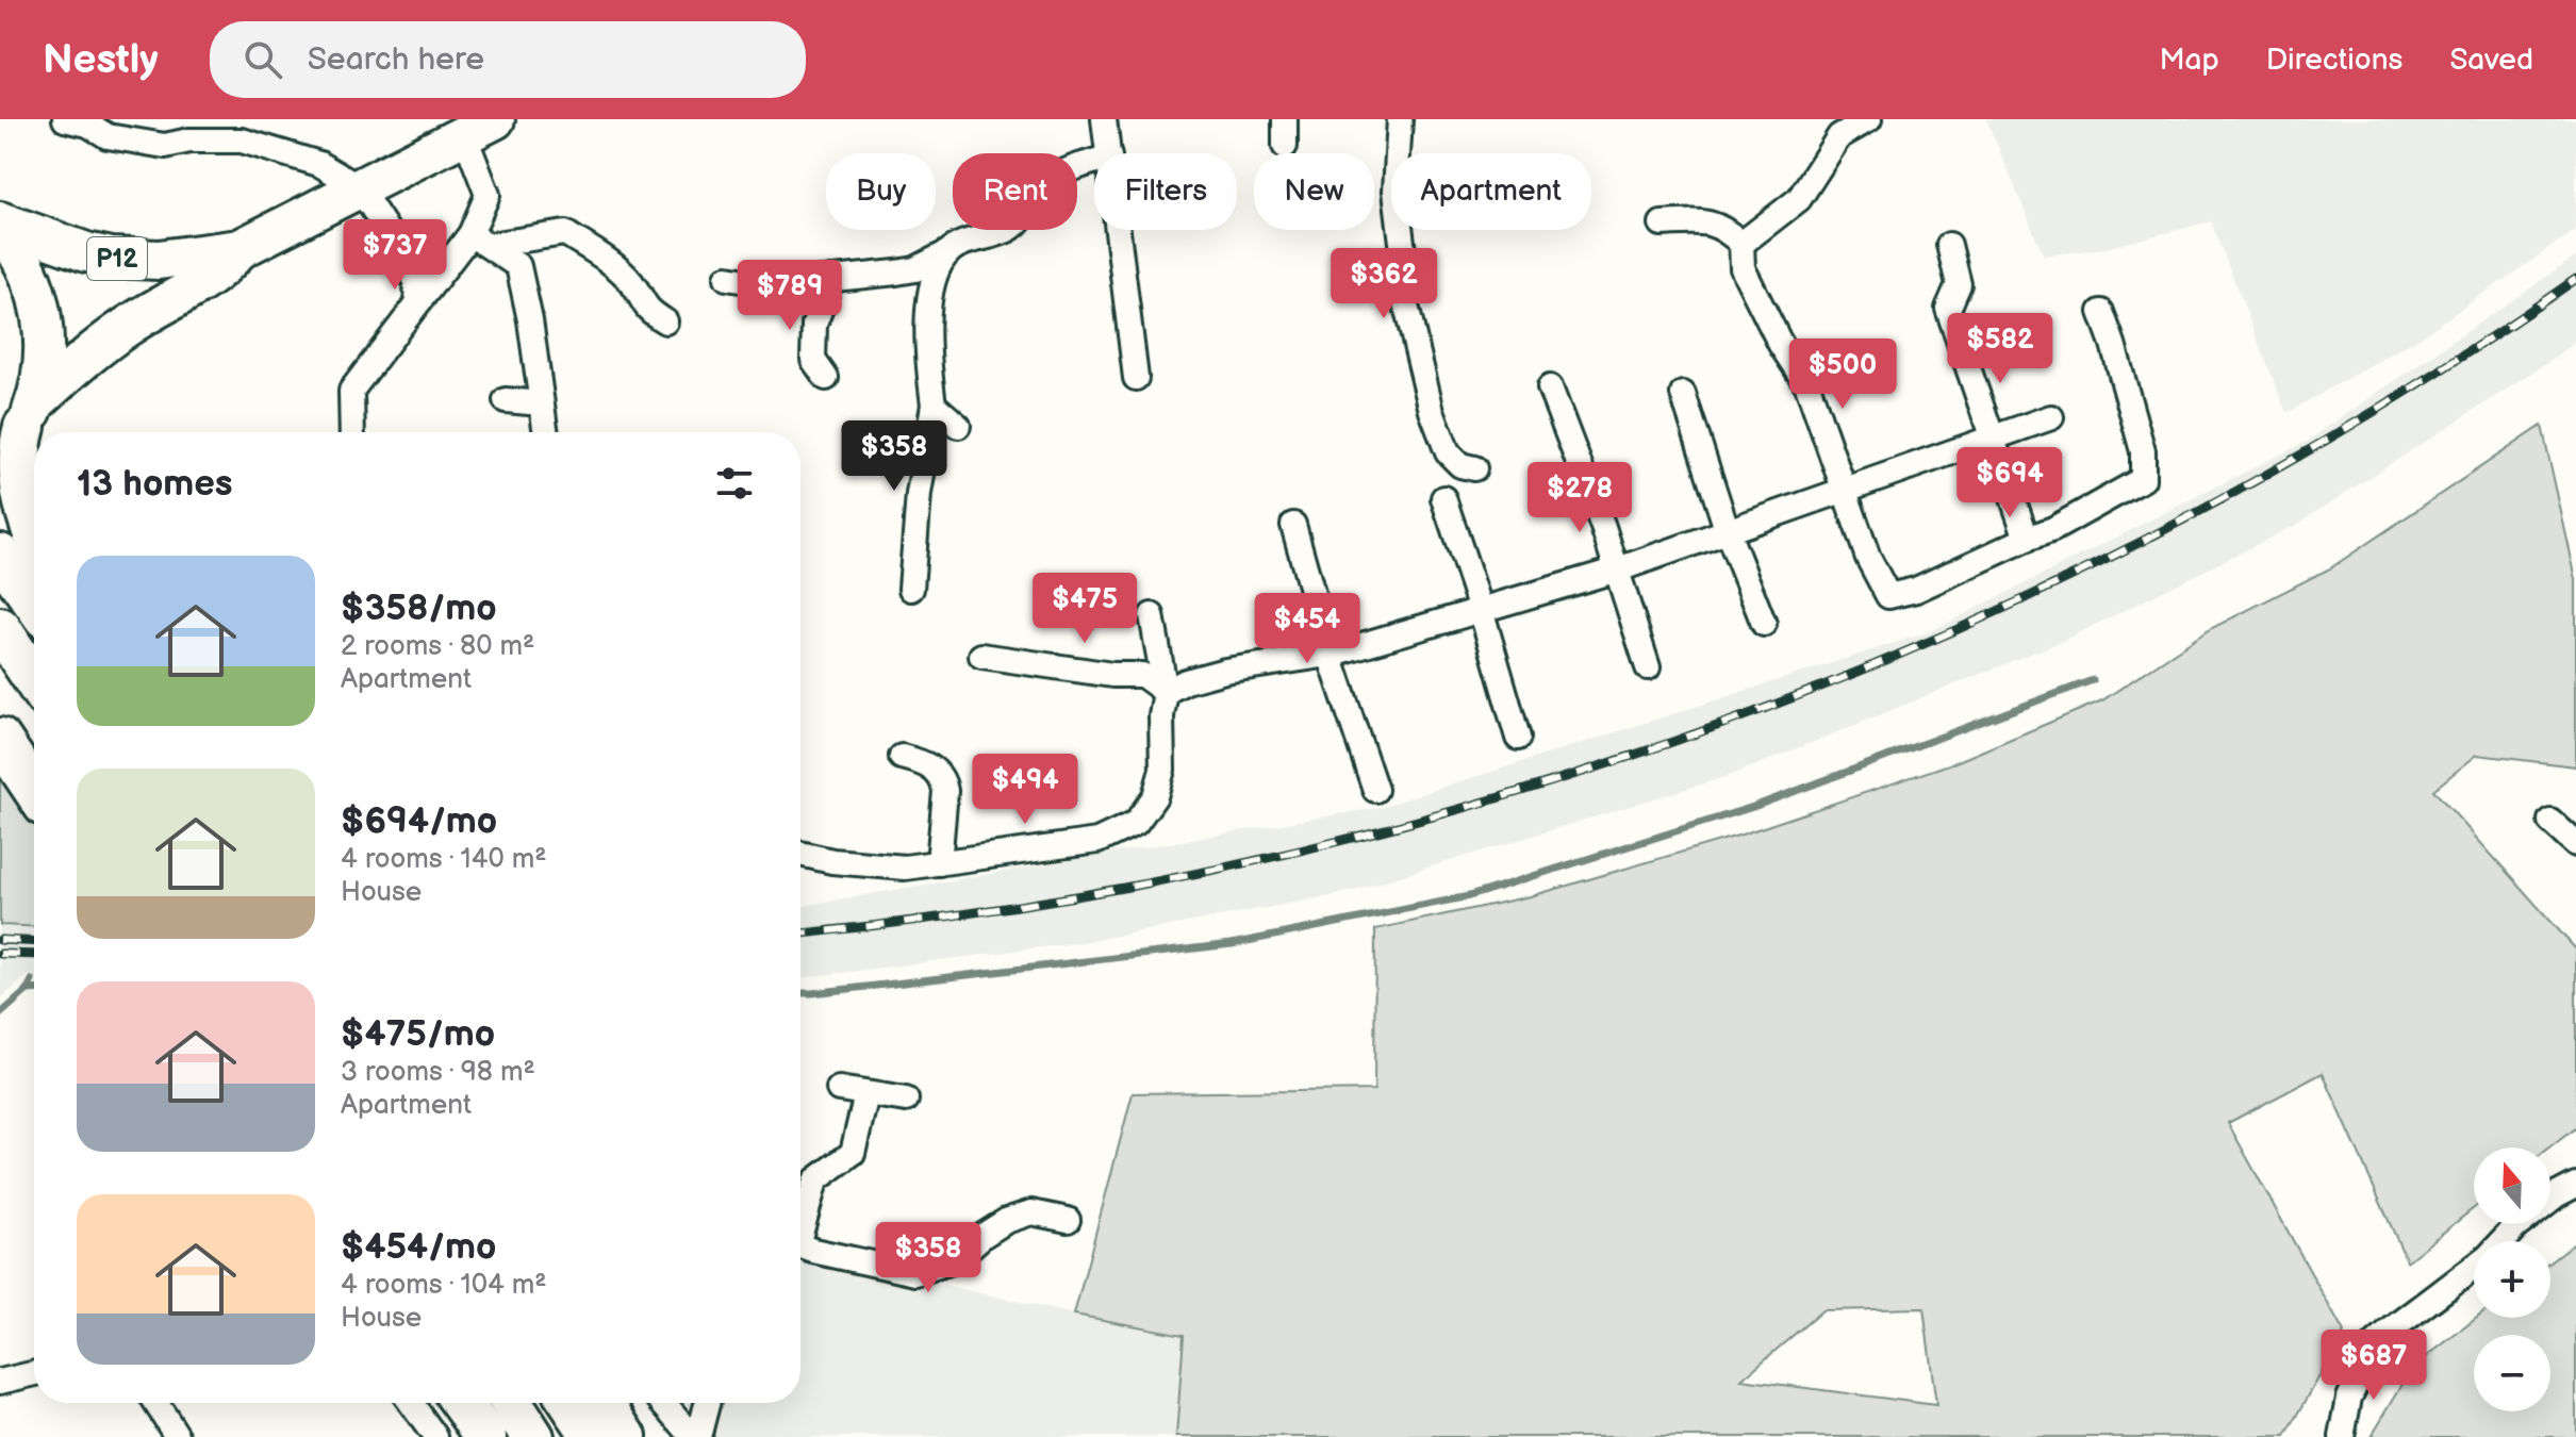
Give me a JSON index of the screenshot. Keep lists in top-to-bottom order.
{
  "streets": {
    "main road": ["P12"]
  },
  "north": "top",
  "page": {
    "header": "Nestly",
    "search": "Search here",
    "nav": ["Map", "Directions", "Saved"],
    "chip": [
      "Buy",
      "Rent",
      "Filters",
      "New",
      "Apartment"
    ],
    "price": [
      "$737",
      "$362",
      "$789",
      "$582",
      "$500",
      "$358",
      "$694",
      "$278",
      "$475",
      "$454",
      "$494",
      "$358",
      "$687"
    ],
    "heading": "13 homes",
    "list": [
      {
        "name": "$358/mo",
        "note": "2 rooms · 80 m² · Apartment"
      },
      {
        "name": "$694/mo",
        "note": "4 rooms · 140 m² · House"
      },
      {
        "name": "$475/mo",
        "note": "3 rooms · 98 m² · Apartment"
      },
      {
        "name": "$454/mo",
        "note": "4 rooms · 104 m² · House"
      }
    ],
    "map_buttons": ["+", "−"]
  }
}
